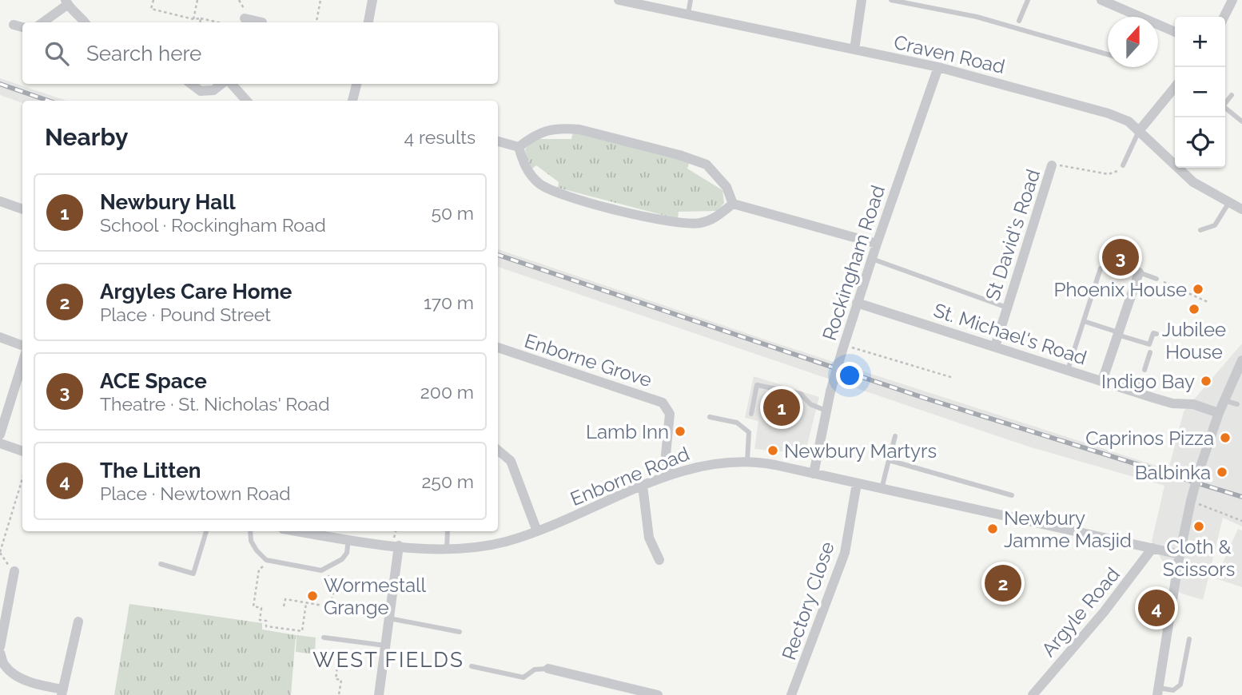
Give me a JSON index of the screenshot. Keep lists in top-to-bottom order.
{
  "streets": {
    "street": [
      "Craven Road",
      "St David's Road",
      "Rockingham Road",
      "St. Michael's Road",
      "Enborne Grove",
      "Enborne Road",
      "Rectory Close",
      "Argyle Road"
    ]
  },
  "crossings": [
    ["Craven Road", "Rockingham Road"],
    ["St David's Road", "St. Michael's Road"],
    ["Rockingham Road", "St. Michael's Road"],
    ["Rockingham Road", "Enborne Road"],
    ["Enborne Grove", "Enborne Road"],
    ["Enborne Road", "Rectory Close"],
    ["Enborne Road", "Argyle Road"]
  ],
  "districts": ["WEST FIELDS"],
  "places": [
    "Phoenix House",
    "Jubilee House",
    "Indigo Bay",
    "Lamb Inn",
    "Caprinos Pizza",
    "Newbury Martyrs",
    "Balbinka",
    "Cloth & Scissors",
    "Newbury Jamme Masjid",
    "Wormestall Grange"
  ],
  "north": "top",
  "page": {
    "map_buttons": ["+", "−"],
    "search": "Search here",
    "heading": ["Nearby", "4 results"],
    "list": [
      {
        "mark": "1",
        "name": "Newbury Hall",
        "note": "School · Rockingham Road",
        "value": "50 m"
      },
      {
        "mark": "2",
        "name": "Argyles Care Home",
        "note": "Place · Pound Street",
        "value": "170 m"
      },
      {
        "mark": "3",
        "name": "ACE Space",
        "note": "Theatre · St. Nicholas' Road",
        "value": "200 m"
      },
      {
        "mark": "4",
        "name": "The Litten",
        "note": "Place · Newtown Road",
        "value": "250 m"
      }
    ],
    "pins": [
      "3",
      "1",
      "2",
      "4"
    ]
  }
}
